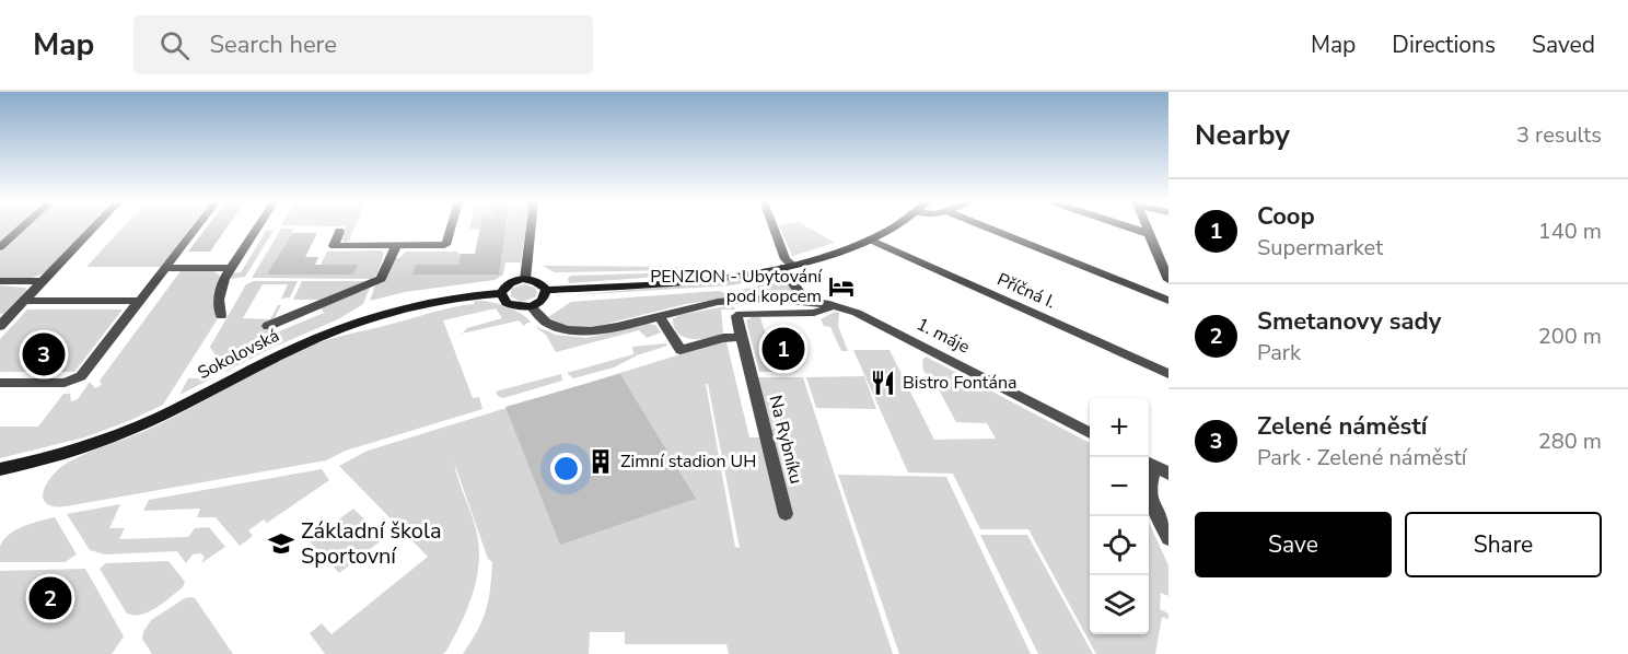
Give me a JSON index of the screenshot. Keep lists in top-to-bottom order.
{
  "streets": {
    "main road": ["Sokolovská"],
    "street": ["Příčná I.", "1. máje", "Na Rybníku"]
  },
  "crossings": [
    ["1. máje", "Na Rybníku"]
  ],
  "places": {
    "hotel": ["PENZION - Ubytování pod kopcem"],
    "restaurant": ["Bistro Fontána"],
    "building": ["Zimní stadion UH"],
    "school or university": ["Základní škola Sportovní"]
  },
  "page": {
    "header": "Map",
    "search": "Search here",
    "nav": ["Map", "Directions", "Saved"],
    "heading": ["Nearby", "3 results"],
    "list": [
      {
        "mark": "1",
        "name": "Coop",
        "note": "Supermarket",
        "value": "140 m"
      },
      {
        "mark": "2",
        "name": "Smetanovy sady",
        "note": "Park",
        "value": "200 m"
      },
      {
        "mark": "3",
        "name": "Zelené náměstí",
        "note": "Park · Zelené náměstí",
        "value": "280 m"
      }
    ],
    "pins": ["1", "3", "2"],
    "map_buttons": ["+", "−"],
    "buttons": ["Save", "Share"]
  }
}
